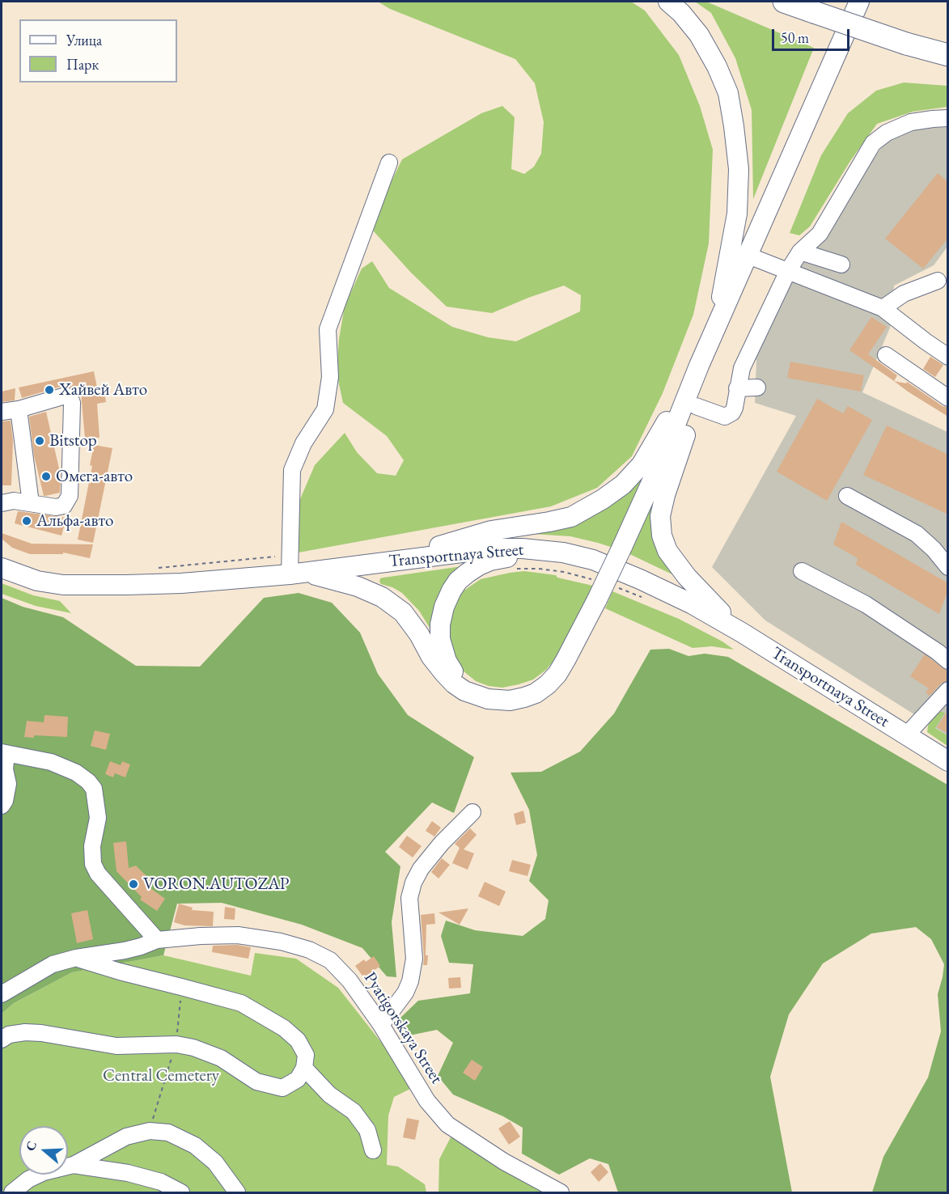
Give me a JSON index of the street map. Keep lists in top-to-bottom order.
{
  "streets": {
    "main road": ["Transportnaya Street"],
    "street": ["Pyatigorskaya Street"]
  },
  "parks": ["Central Cemetery"],
  "places": [
    "Хайвей Авто",
    "Bitstop",
    "Омега-авто",
    "Альфа-авто",
    "VORON.AUTOZAP"
  ],
  "legend": ["Улица", "Парк"],
  "scale_bar": "50 m",
  "north": "left"
}
